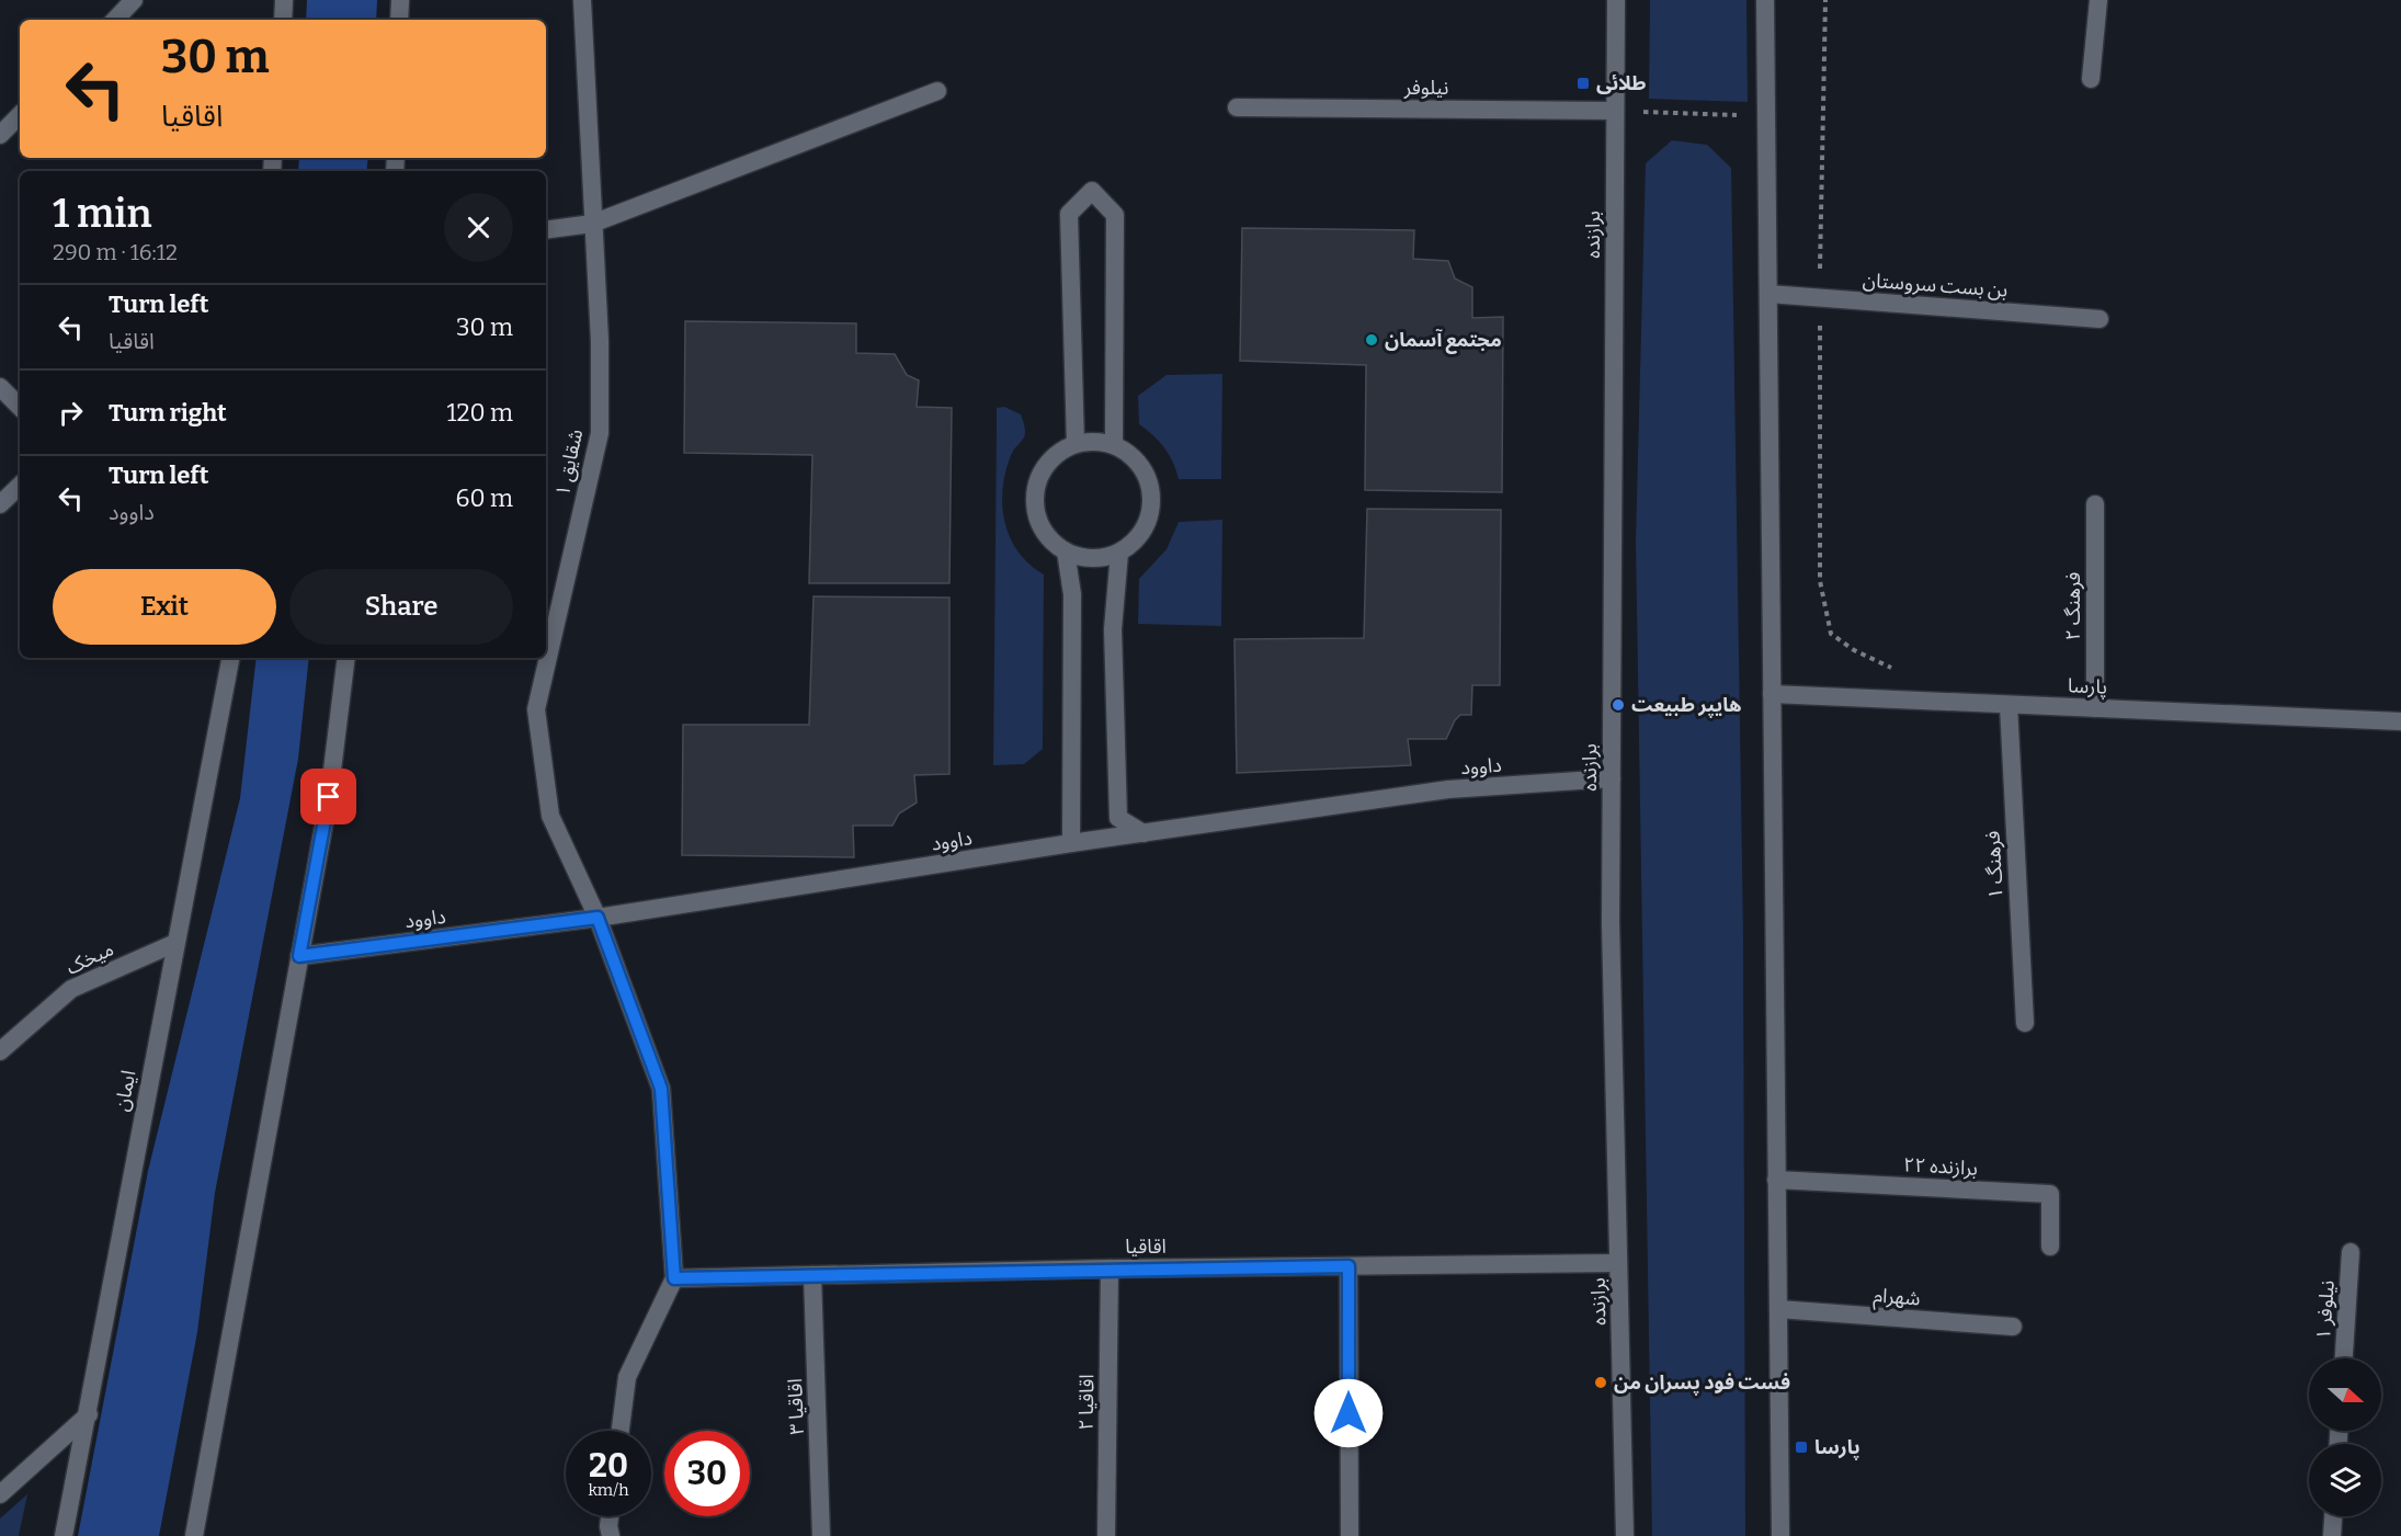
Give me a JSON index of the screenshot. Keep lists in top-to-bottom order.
{
  "streets": {
    "street": [
      "نیلوفر",
      "برازنده",
      "بن بست سروستان",
      "شقایق ۱",
      "فرهنگ ۲",
      "پارسا",
      "داوود",
      "فرهنگ ۱",
      "میخک",
      "ایمان",
      "برازنده ۲۲",
      "اقاقیا",
      "شهرام",
      "نیلوفر ۱",
      "اقاقیا ۲",
      "اقاقیا ۳"
    ]
  },
  "crossings": [
    ["نیلوفر", "برازنده"],
    ["برازنده", "داوود"],
    ["برازنده", "اقاقیا"],
    ["شقایق ۱", "داوود"],
    ["شقایق ۱", "اقاقیا"],
    ["فرهنگ ۲", "پارسا"],
    ["پارسا", "فرهنگ ۱"],
    ["میخک", "ایمان"],
    ["اقاقیا", "اقاقیا ۲"],
    ["اقاقیا", "اقاقیا ۳"]
  ],
  "places": {
    "transit": ["طلائی", "پارسا"],
    "other": ["مجتمع آسمان", "هایپر طبیعت", "فست فود پسران من"]
  },
  "north": "right",
  "page": {
    "turn": ["30 m", "اقاقیا"],
    "heading": ["1 min", "290 m · 16:12"],
    "list": [
      {
        "name": "Turn left",
        "note": "اقاقیا",
        "value": "30 m"
      },
      {
        "name": "Turn right",
        "value": "120 m"
      },
      {
        "name": "Turn left",
        "note": "داوود",
        "value": "60 m"
      }
    ],
    "buttons": ["Exit", "Share"],
    "speed": "20 km/h",
    "limit": "30"
  }
}
